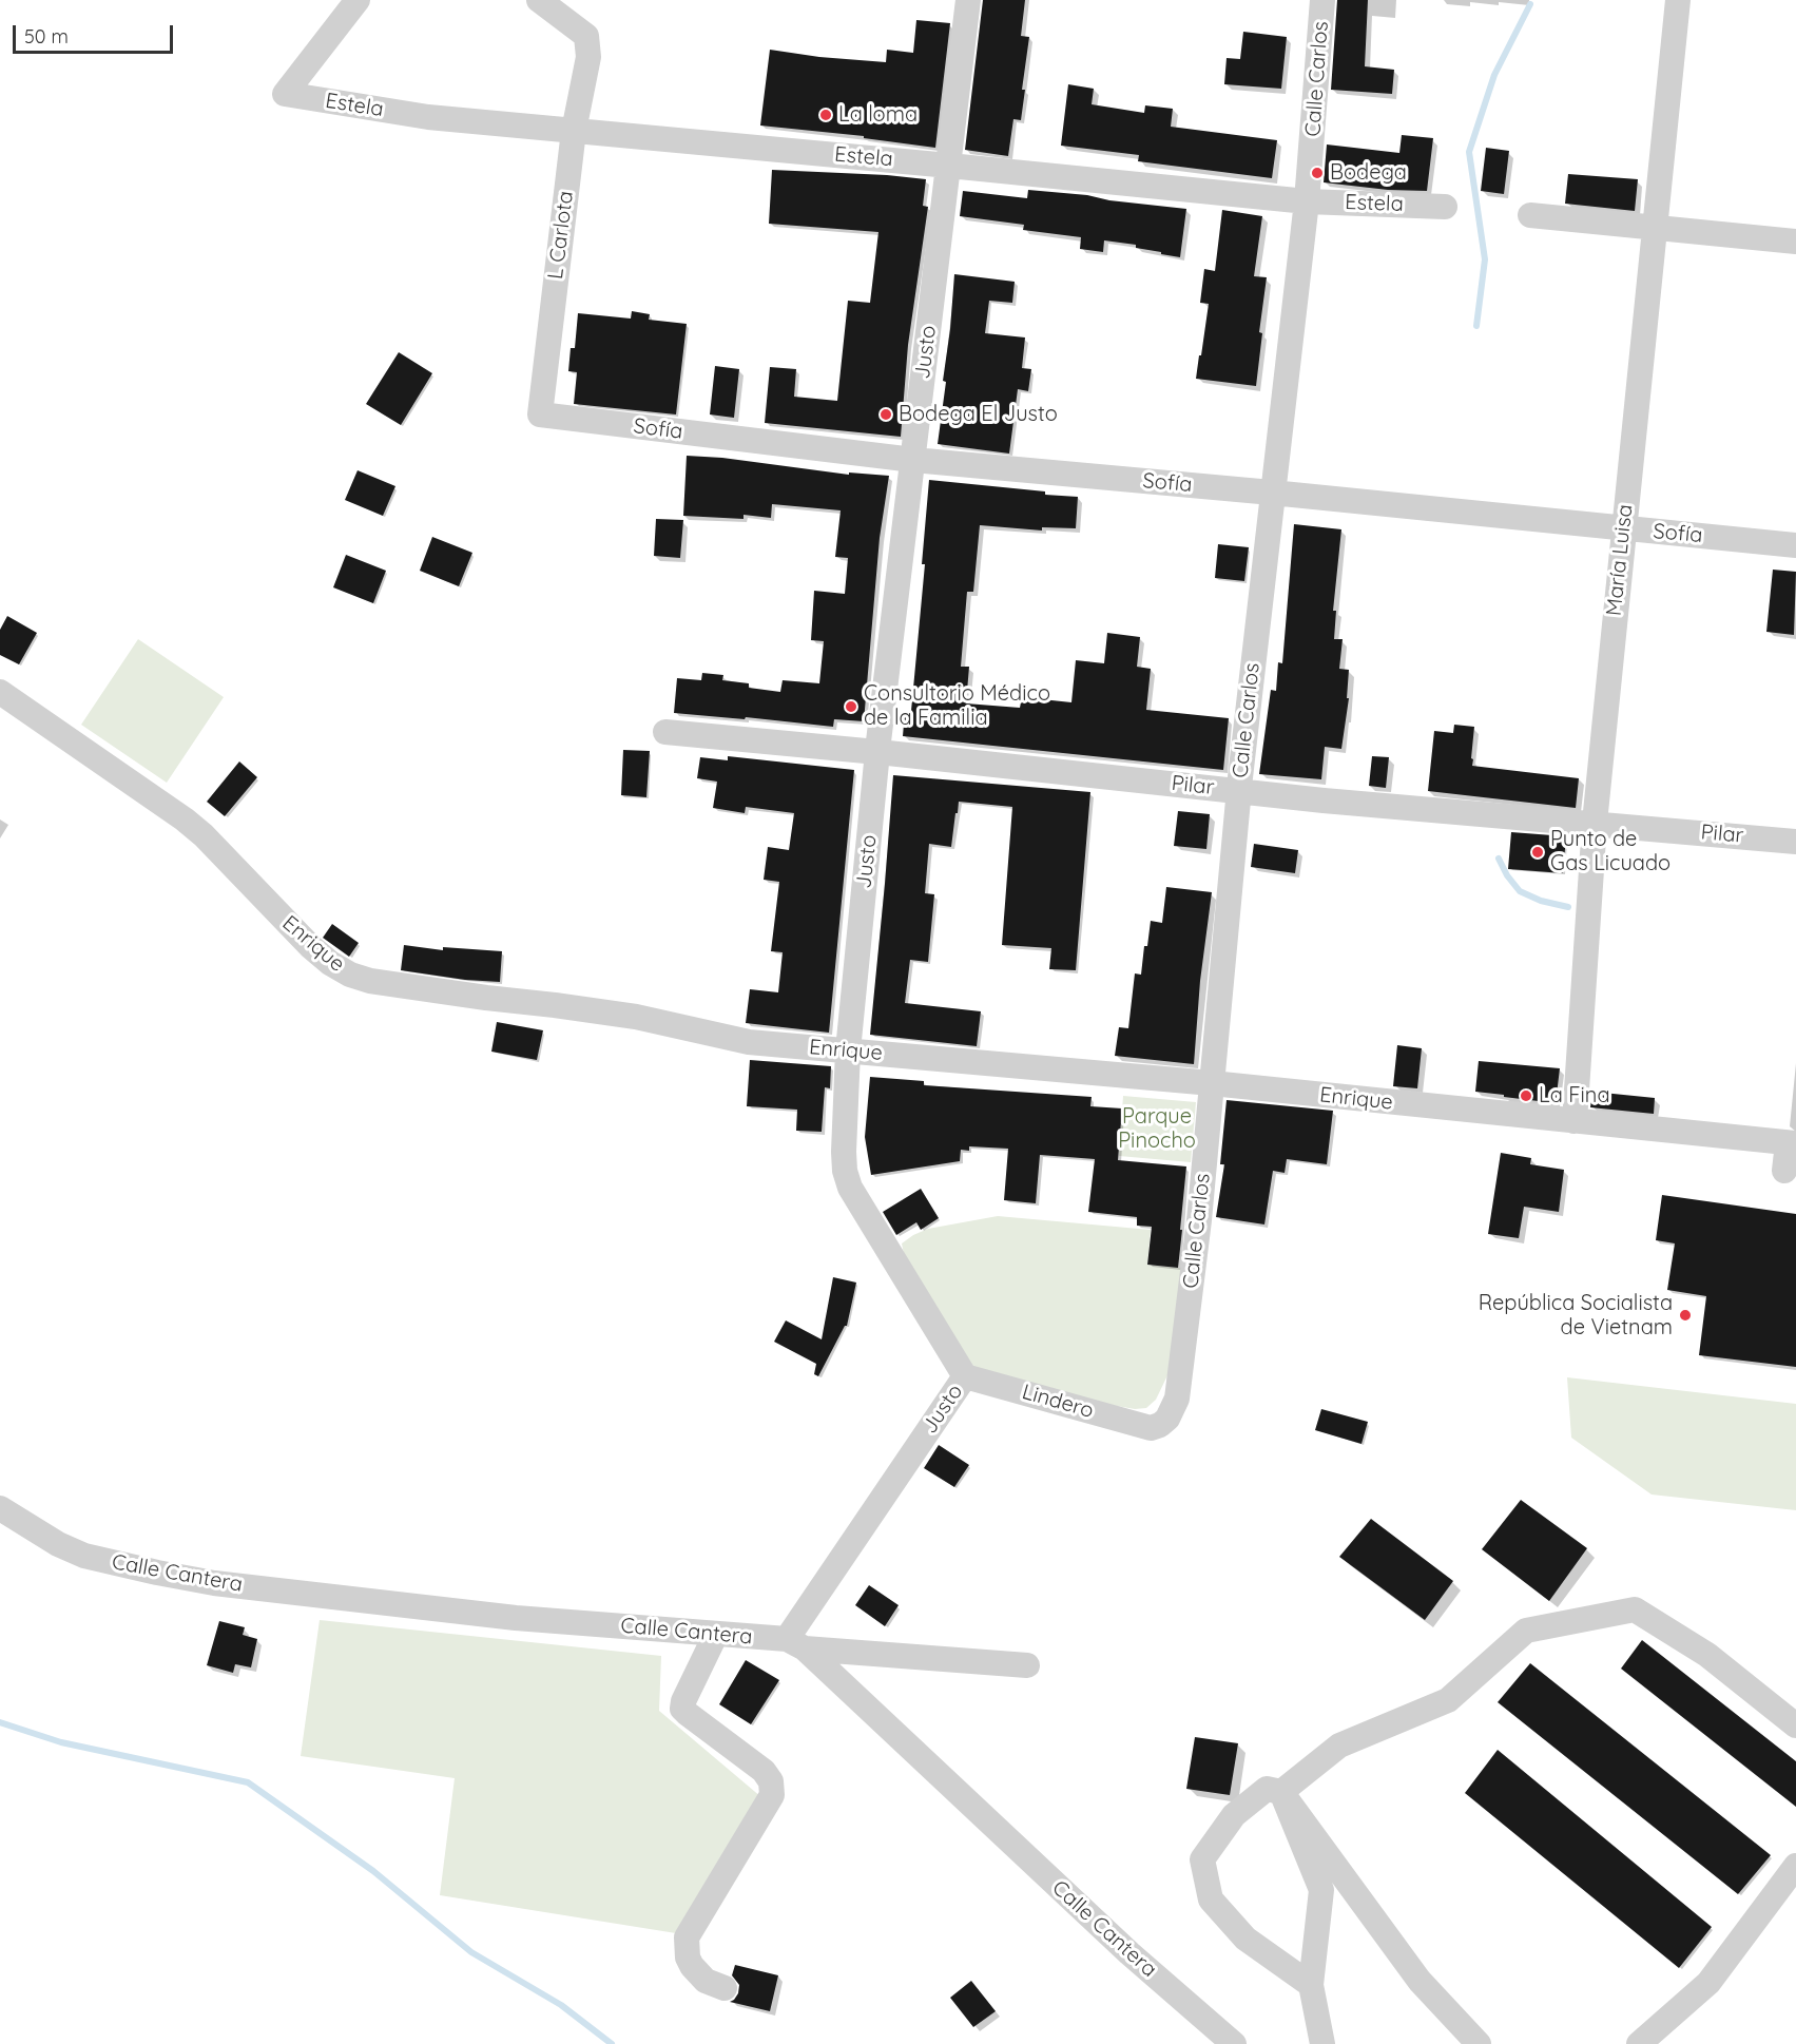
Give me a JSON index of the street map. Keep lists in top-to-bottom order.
{
  "streets": {
    "street": [
      "Calle Carlos",
      "Estela",
      "L Carlota",
      "Justo",
      "Sofía",
      "María Luisa",
      "Pilar",
      "Enrique",
      "Lindero",
      "Calle Cantera"
    ]
  },
  "crossings": [
    ["Calle Carlos", "Estela"],
    ["Calle Carlos", "Sofía"],
    ["Calle Carlos", "Pilar"],
    ["Calle Carlos", "Enrique"],
    ["Calle Carlos", "Lindero"],
    ["Estela", "L Carlota"],
    ["Estela", "Justo"],
    ["L Carlota", "Sofía"],
    ["Justo", "Sofía"],
    ["Justo", "Pilar"],
    ["Justo", "Enrique"],
    ["Justo", "Lindero"],
    ["Justo", "Calle Cantera"],
    ["Sofía", "María Luisa"],
    ["María Luisa", "Pilar"],
    ["María Luisa", "Enrique"]
  ],
  "parks": ["Parque Pinocho"],
  "places": [
    "La loma",
    "Bodega",
    "Bodega El Justo",
    "Consultorio Médico de la Familia",
    "Punto de Gas Licuado",
    "La Fina",
    "República Socialista de Vietnam"
  ],
  "scale_bar": "50 m"
}
